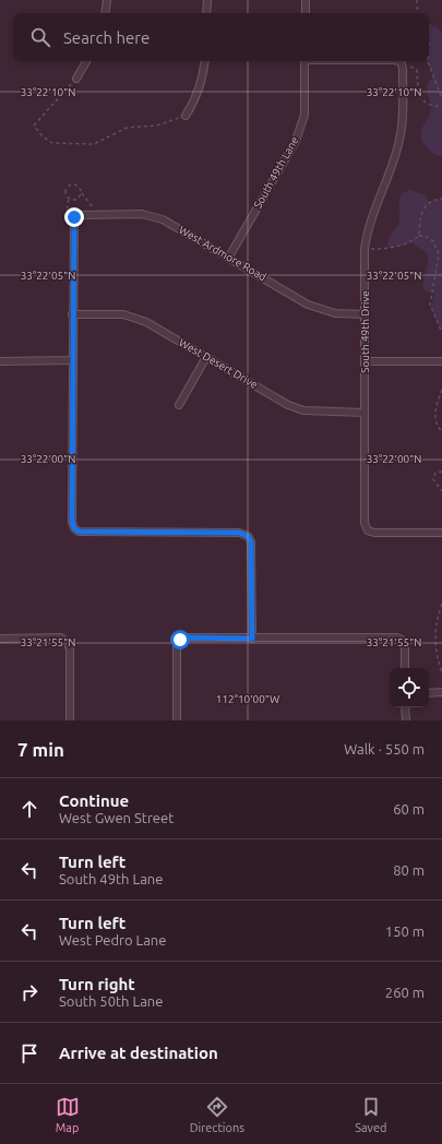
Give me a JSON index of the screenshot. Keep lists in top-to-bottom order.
{
  "streets": {
    "street": [
      "South 49th Lane",
      "West Ardmore Road",
      "South 49th Drive",
      "West Desert Drive"
    ]
  },
  "crossings": [
    ["South 49th Lane", "West Ardmore Road"],
    ["West Ardmore Road", "South 49th Drive"],
    ["South 49th Drive", "West Desert Drive"]
  ],
  "page": {
    "search": "Search here",
    "heading": ["7 min", "Walk · 550 m"],
    "list": [
      ["Continue", "West Gwen Street", "60 m"],
      ["Turn left", "South 49th Lane", "80 m"],
      ["Turn left", "West Pedro Lane", "150 m"],
      ["Turn right", "South 50th Lane", "260 m"],
      "Arrive at destination"
    ],
    "nav": ["Map", "Directions", "Saved"]
  },
  "coordinates": [
    "33°22'10\"N",
    "33°22'05\"N",
    "33°22'00\"N",
    "33°21'55\"N",
    "112°10'00\"W"
  ]
}
